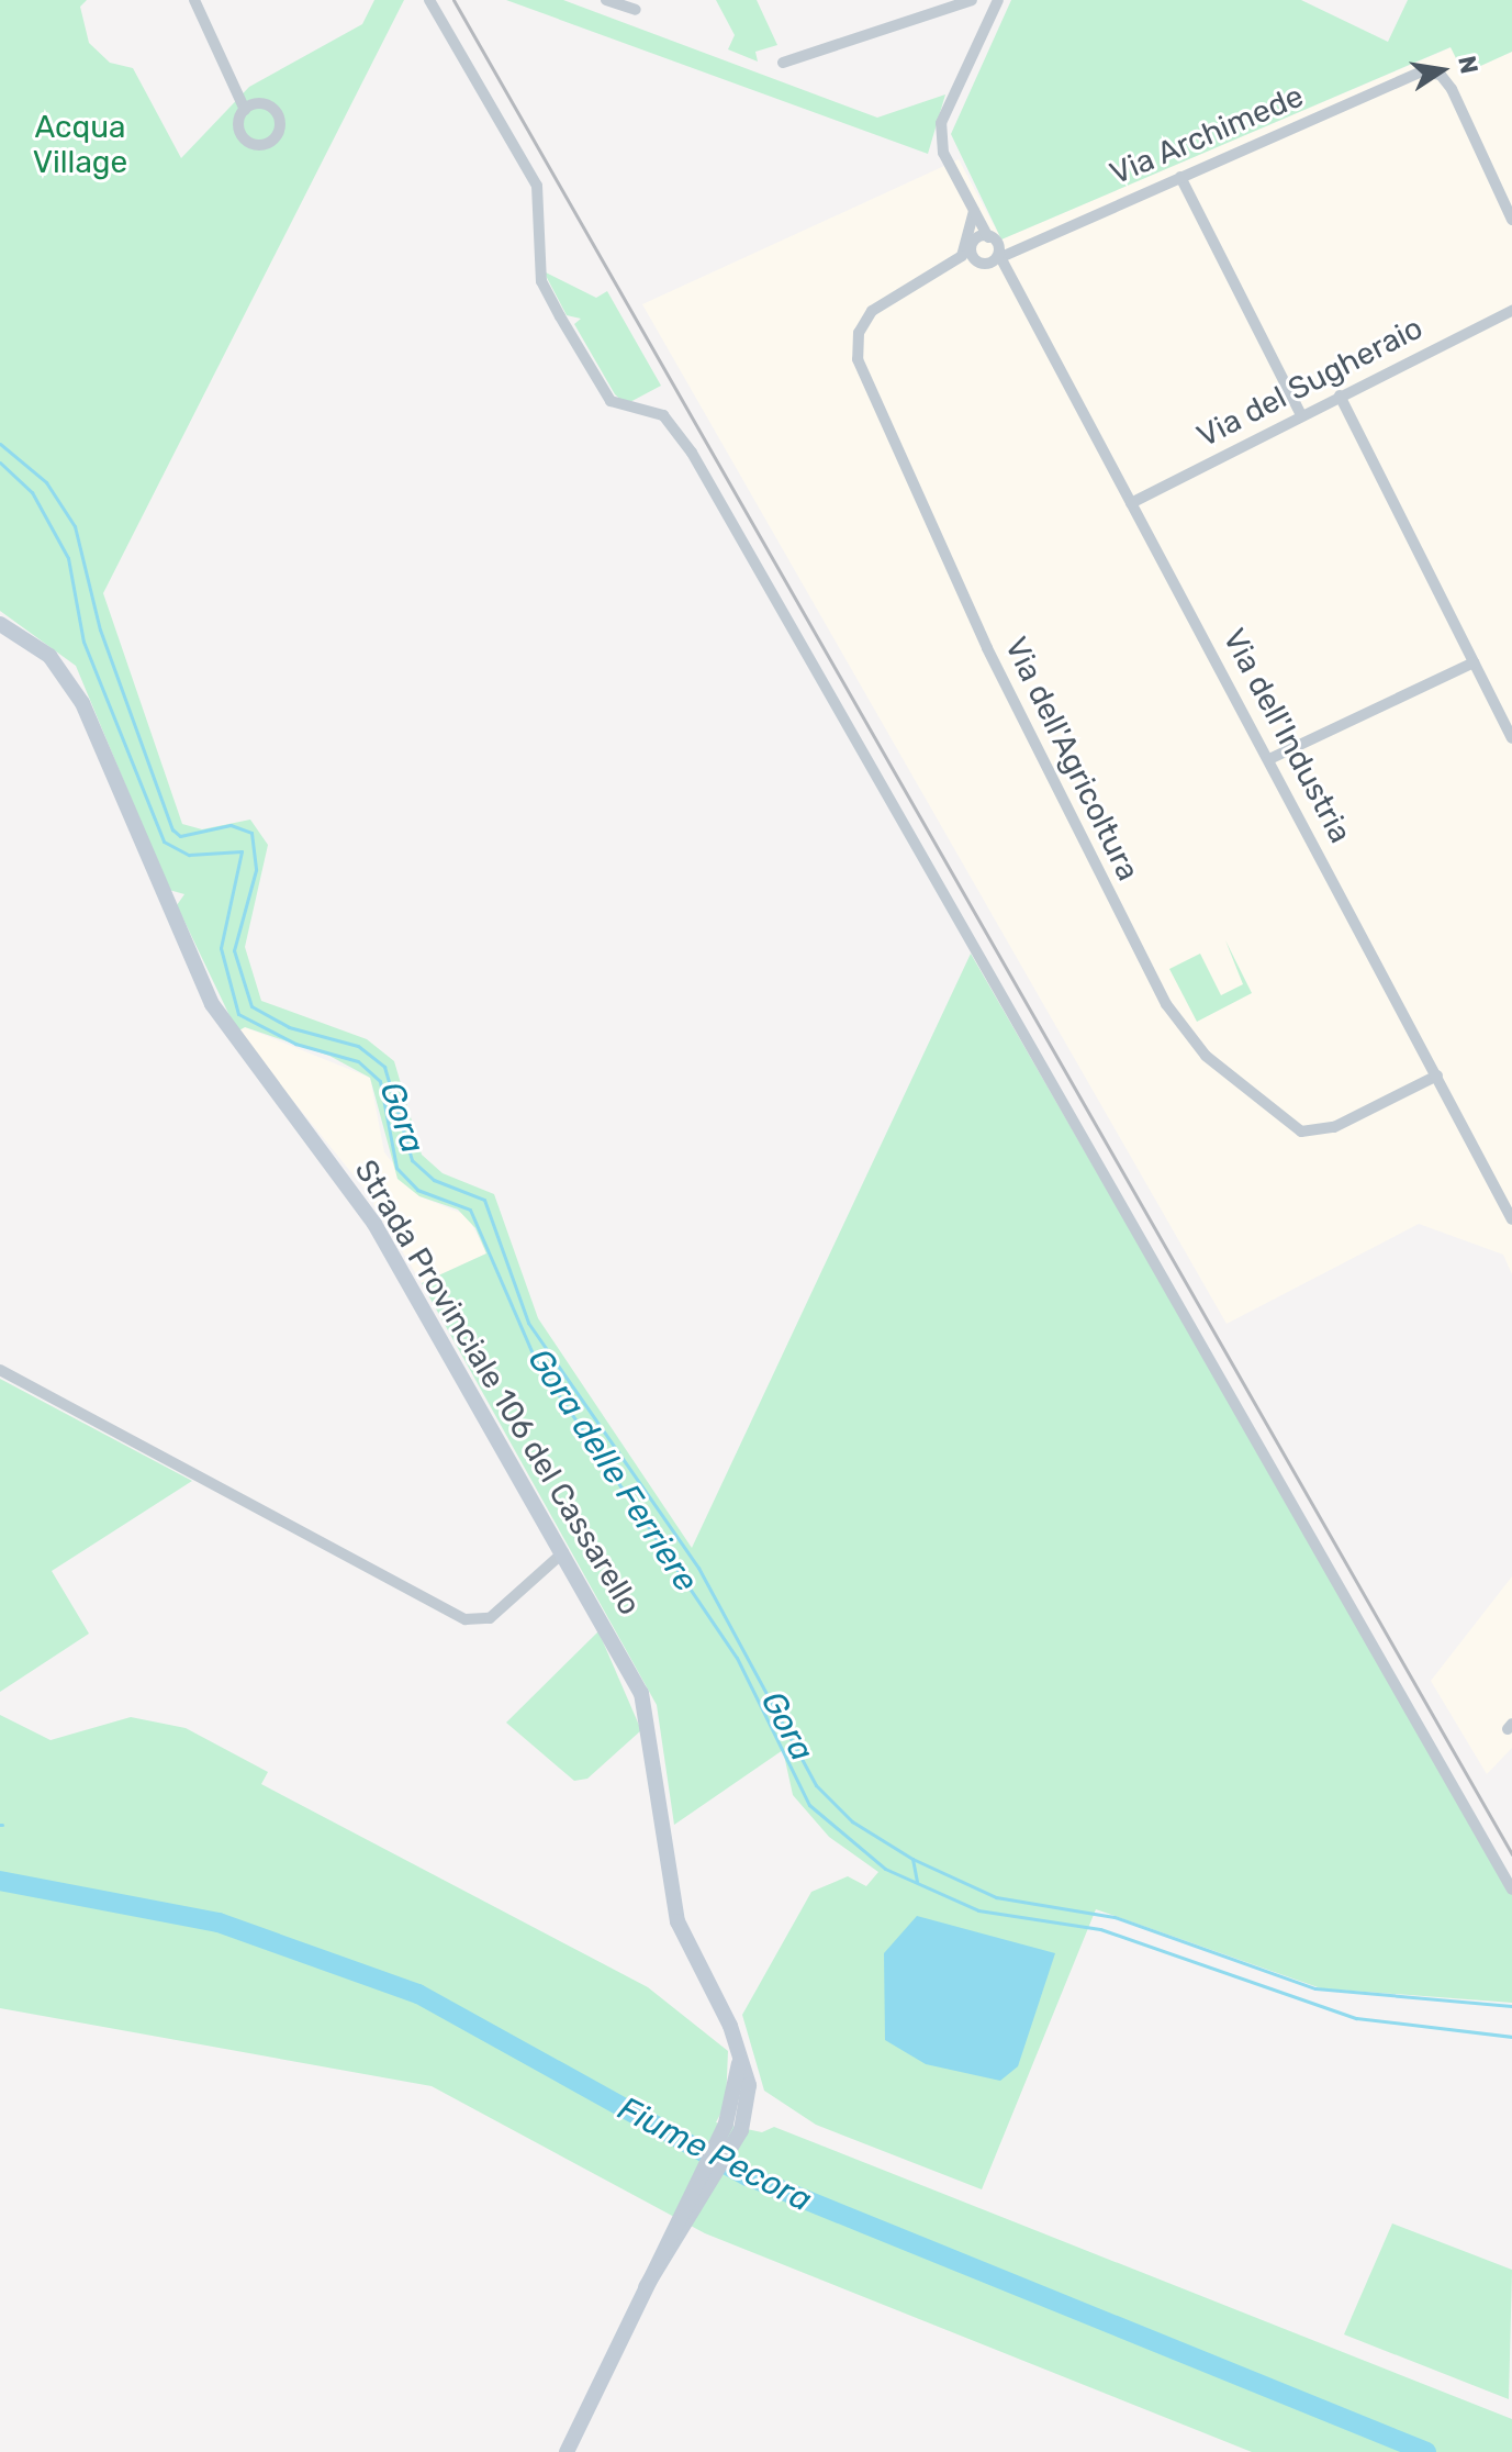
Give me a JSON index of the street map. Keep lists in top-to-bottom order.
{
  "streets": {
    "street": [
      "Via Archimede",
      "Via del Sugheraio",
      "Via dell'Industria",
      "Via dell'Agricoltura",
      "Strada Provinciale 106 del Cassarello"
    ]
  },
  "crossings": [
    ["Via Archimede", "Via dell'Industria"],
    ["Via Archimede", "Via dell'Agricoltura"],
    ["Via del Sugheraio", "Via dell'Industria"],
    ["Via dell'Industria", "Via dell'Agricoltura"]
  ],
  "water": ["Gora", "Gora delle Ferriere", "Fiume Pecora"],
  "parks": ["Acqua Village"],
  "north": "right"
}
